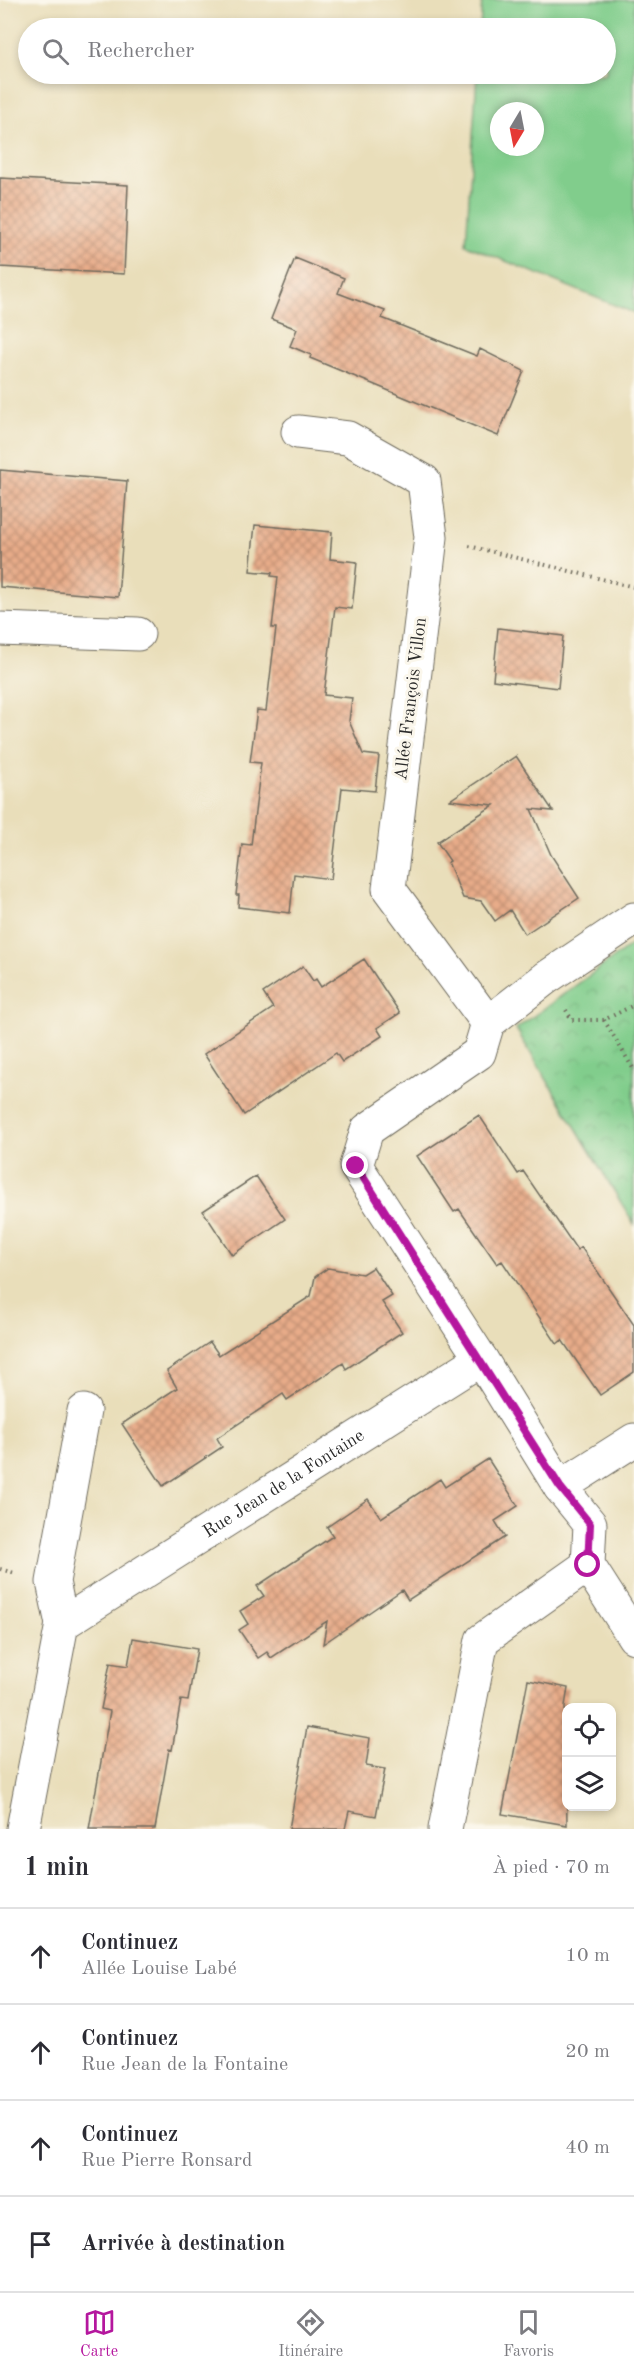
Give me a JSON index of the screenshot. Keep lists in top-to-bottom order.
{
  "streets": {
    "street": ["Allée François Villon", "Rue Jean de la Fontaine"]
  },
  "north": "bottom",
  "page": {
    "search": "Rechercher",
    "heading": ["1 min", "À pied · 70 m"],
    "list": [
      ["Continuez", "Allée Louise Labé", "10 m"],
      ["Continuez", "Rue Jean de la Fontaine", "20 m"],
      ["Continuez", "Rue Pierre Ronsard", "40 m"],
      "Arrivée à destination"
    ],
    "nav": ["Carte", "Itinéraire", "Favoris"]
  }
}
